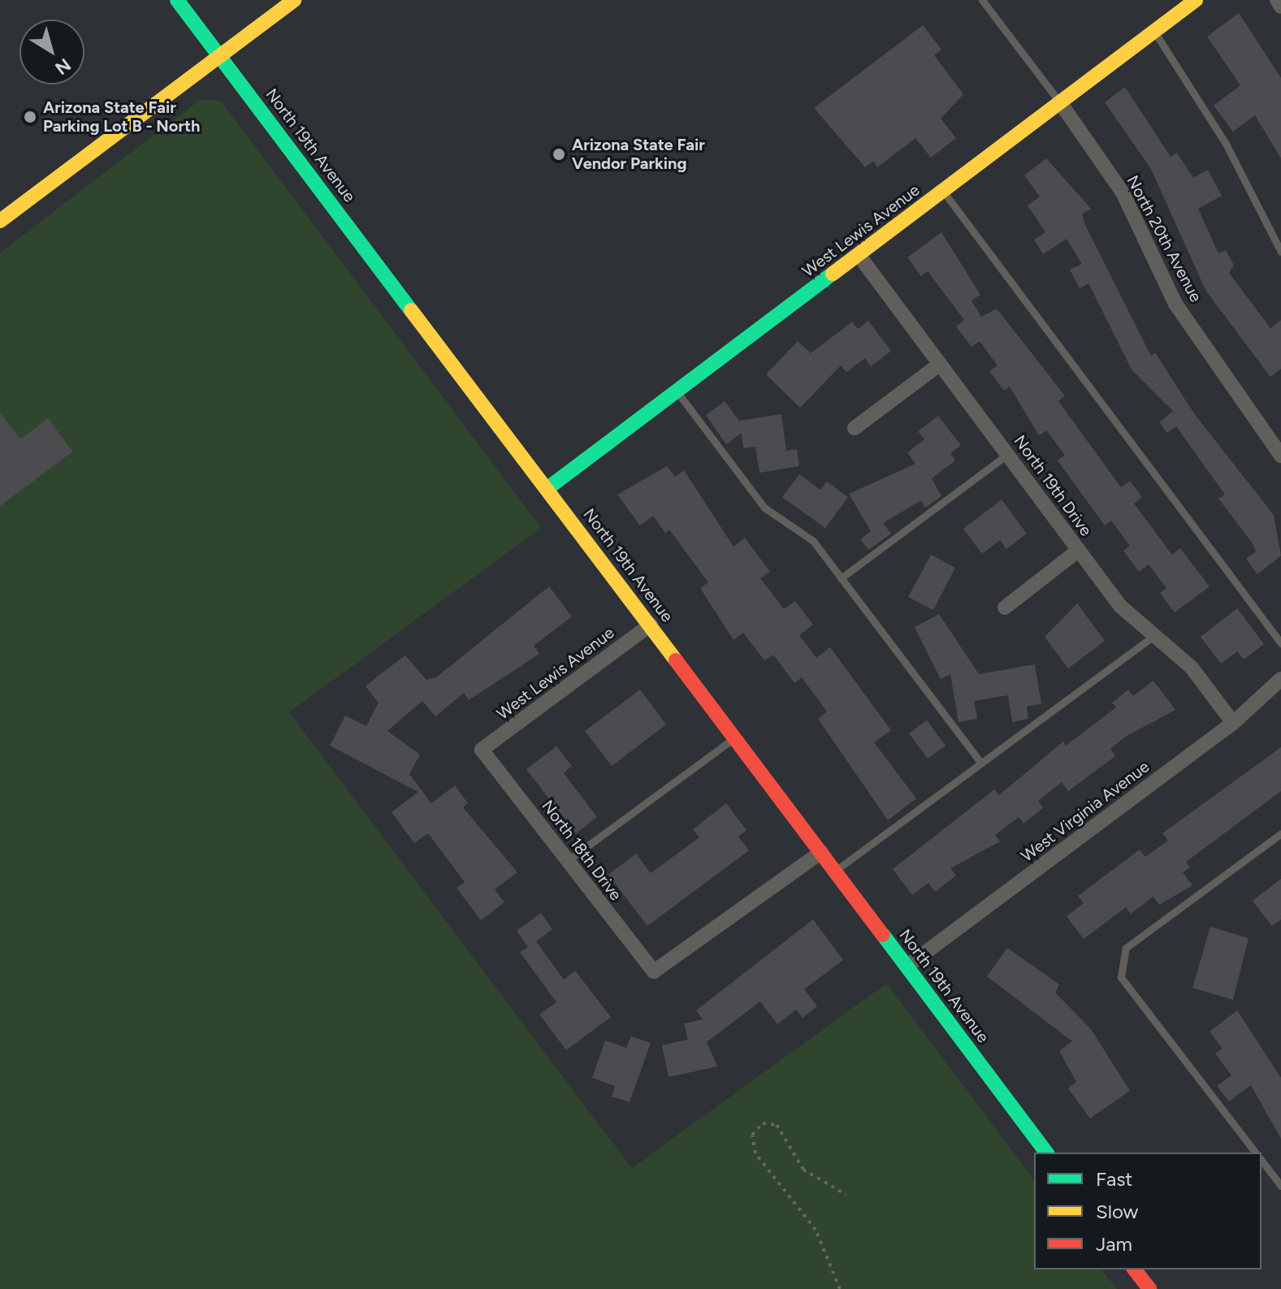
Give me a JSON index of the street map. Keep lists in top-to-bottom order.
{
  "streets": {
    "main road": ["North 19th Avenue", "West Lewis Avenue"],
    "street": [
      "North 20th Avenue",
      "North 19th Drive",
      "West Virginia Avenue",
      "North 18th Drive"
    ]
  },
  "crossings": [
    ["North 19th Avenue", "West Lewis Avenue"],
    ["North 19th Avenue", "West Virginia Avenue"],
    ["North 19th Avenue", "North 18th Drive"],
    ["West Lewis Avenue", "North 20th Avenue"],
    ["West Lewis Avenue", "North 19th Drive"],
    ["West Lewis Avenue", "North 18th Drive"],
    ["North 19th Drive", "West Virginia Avenue"]
  ],
  "places": ["Arizona State Fair Parking Lot B - North", "Arizona State Fair Vendor Parking"],
  "legend": ["Fast", "Slow", "Jam"],
  "north": "bottom right"
}
